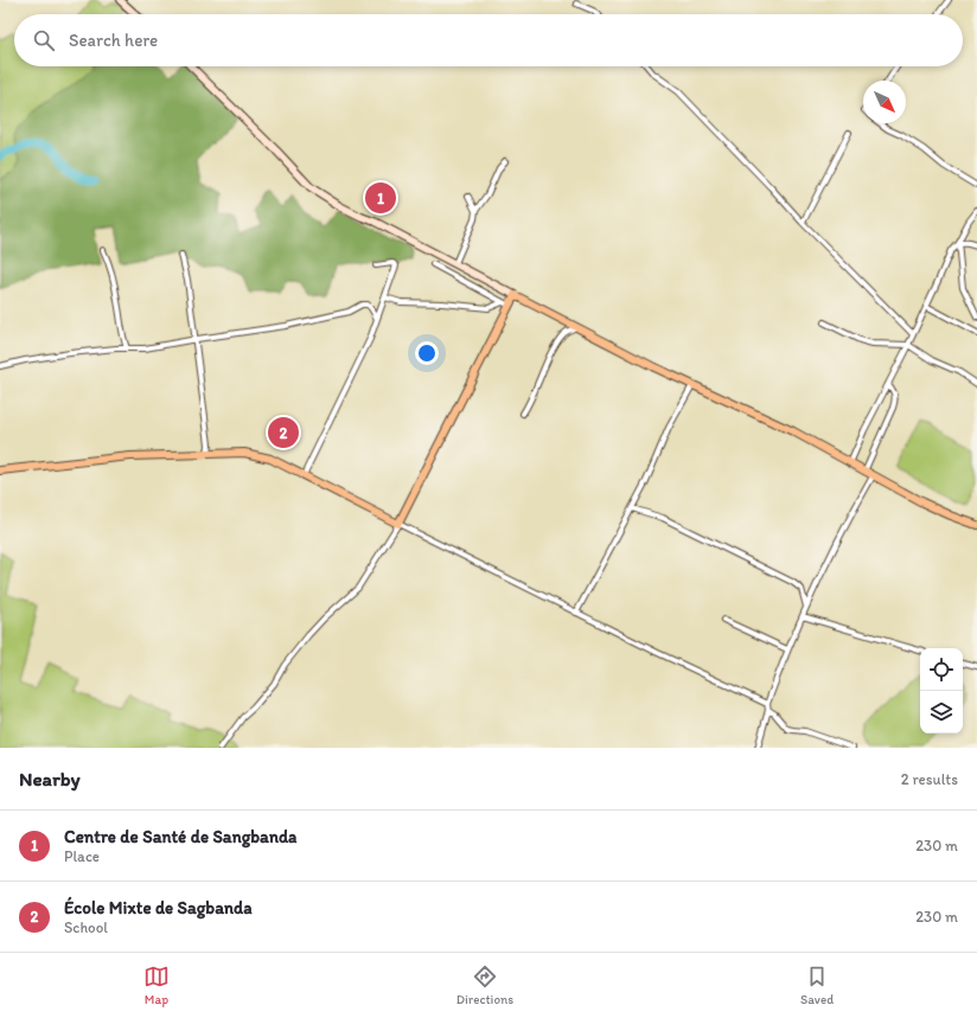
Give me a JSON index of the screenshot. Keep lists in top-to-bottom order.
{
  "north": "bottom right",
  "page": {
    "search": "Search here",
    "pins": ["1", "2"],
    "heading": ["Nearby", "2 results"],
    "list": [
      {
        "mark": "1",
        "name": "Centre de Santé de Sangbanda",
        "note": "Place",
        "value": "230 m"
      },
      {
        "mark": "2",
        "name": "École Mixte de Sagbanda",
        "note": "School",
        "value": "230 m"
      }
    ],
    "nav": ["Map", "Directions", "Saved"]
  }
}
